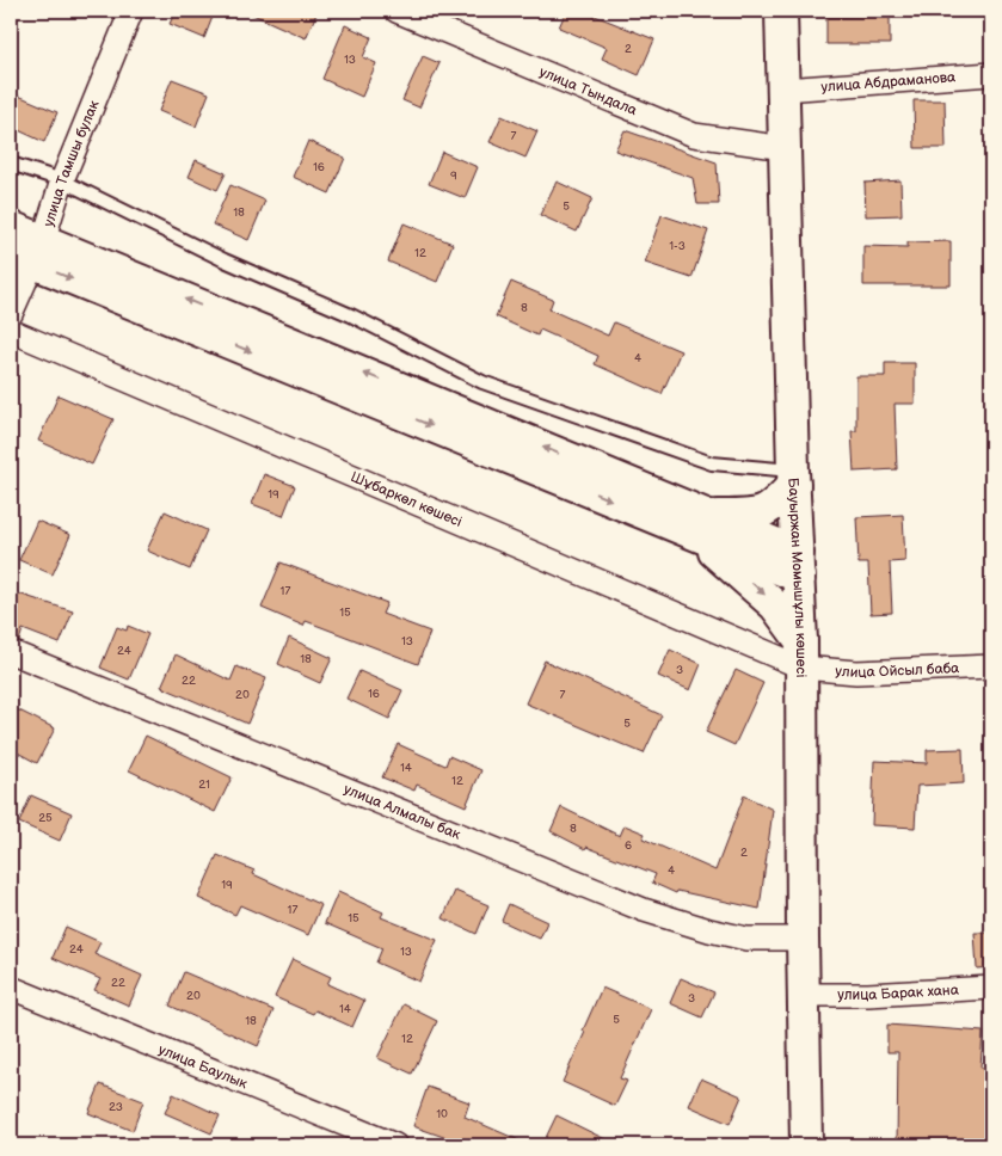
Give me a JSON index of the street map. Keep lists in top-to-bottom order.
{
  "streets": {
    "street": [
      "улица Абдраманова",
      "улица Тындала",
      "улица Тамшы булак",
      "Шұбаркөл көшесі",
      "Бауыржан Момышұлы көшесі",
      "улица Ойсыл баба",
      "улица Алмалы бак",
      "улица Барак хана",
      "улица Баулык"
    ]
  },
  "crossings": [
    ["улица Абдраманова", "Бауыржан Момышұлы көшесі"],
    ["улица Тындала", "Бауыржан Момышұлы көшесі"],
    ["Шұбаркөл көшесі", "Бауыржан Момышұлы көшесі"],
    ["Шұбаркөл көшесі", "улица Ойсыл баба"],
    ["Бауыржан Момышұлы көшесі", "улица Ойсыл баба"],
    ["Бауыржан Момышұлы көшесі", "улица Алмалы бак"],
    ["Бауыржан Момышұлы көшесі", "улица Барак хана"]
  ],
  "house_numbers": [
    "2",
    "13",
    "7",
    "16",
    "9",
    "5",
    "18",
    "1-3",
    "12",
    "8",
    "4",
    "19",
    "17",
    "15",
    "13",
    "24",
    "18",
    "3",
    "22",
    "16",
    "20",
    "7",
    "5",
    "14",
    "12",
    "21",
    "25",
    "8",
    "6",
    "2",
    "4",
    "19",
    "17",
    "15",
    "24",
    "13",
    "22",
    "20",
    "3",
    "14",
    "5",
    "18",
    "12",
    "23",
    "10"
  ]
}
